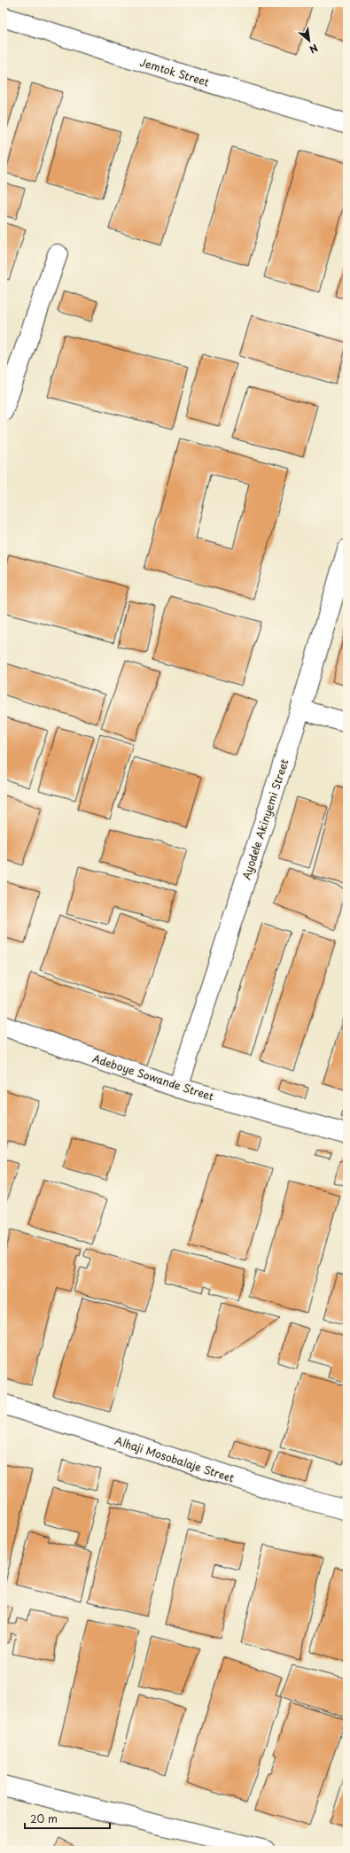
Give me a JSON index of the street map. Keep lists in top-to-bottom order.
{
  "streets": {
    "street": [
      "Jemtok Street",
      "Ayodele Akinyemi Street",
      "Adeboye Sowande Street",
      "Alhaji Mosobalaje Street"
    ]
  },
  "crossings": [
    ["Ayodele Akinyemi Street", "Adeboye Sowande Street"]
  ],
  "scale_bar": "20 m",
  "north": "bottom right"
}
